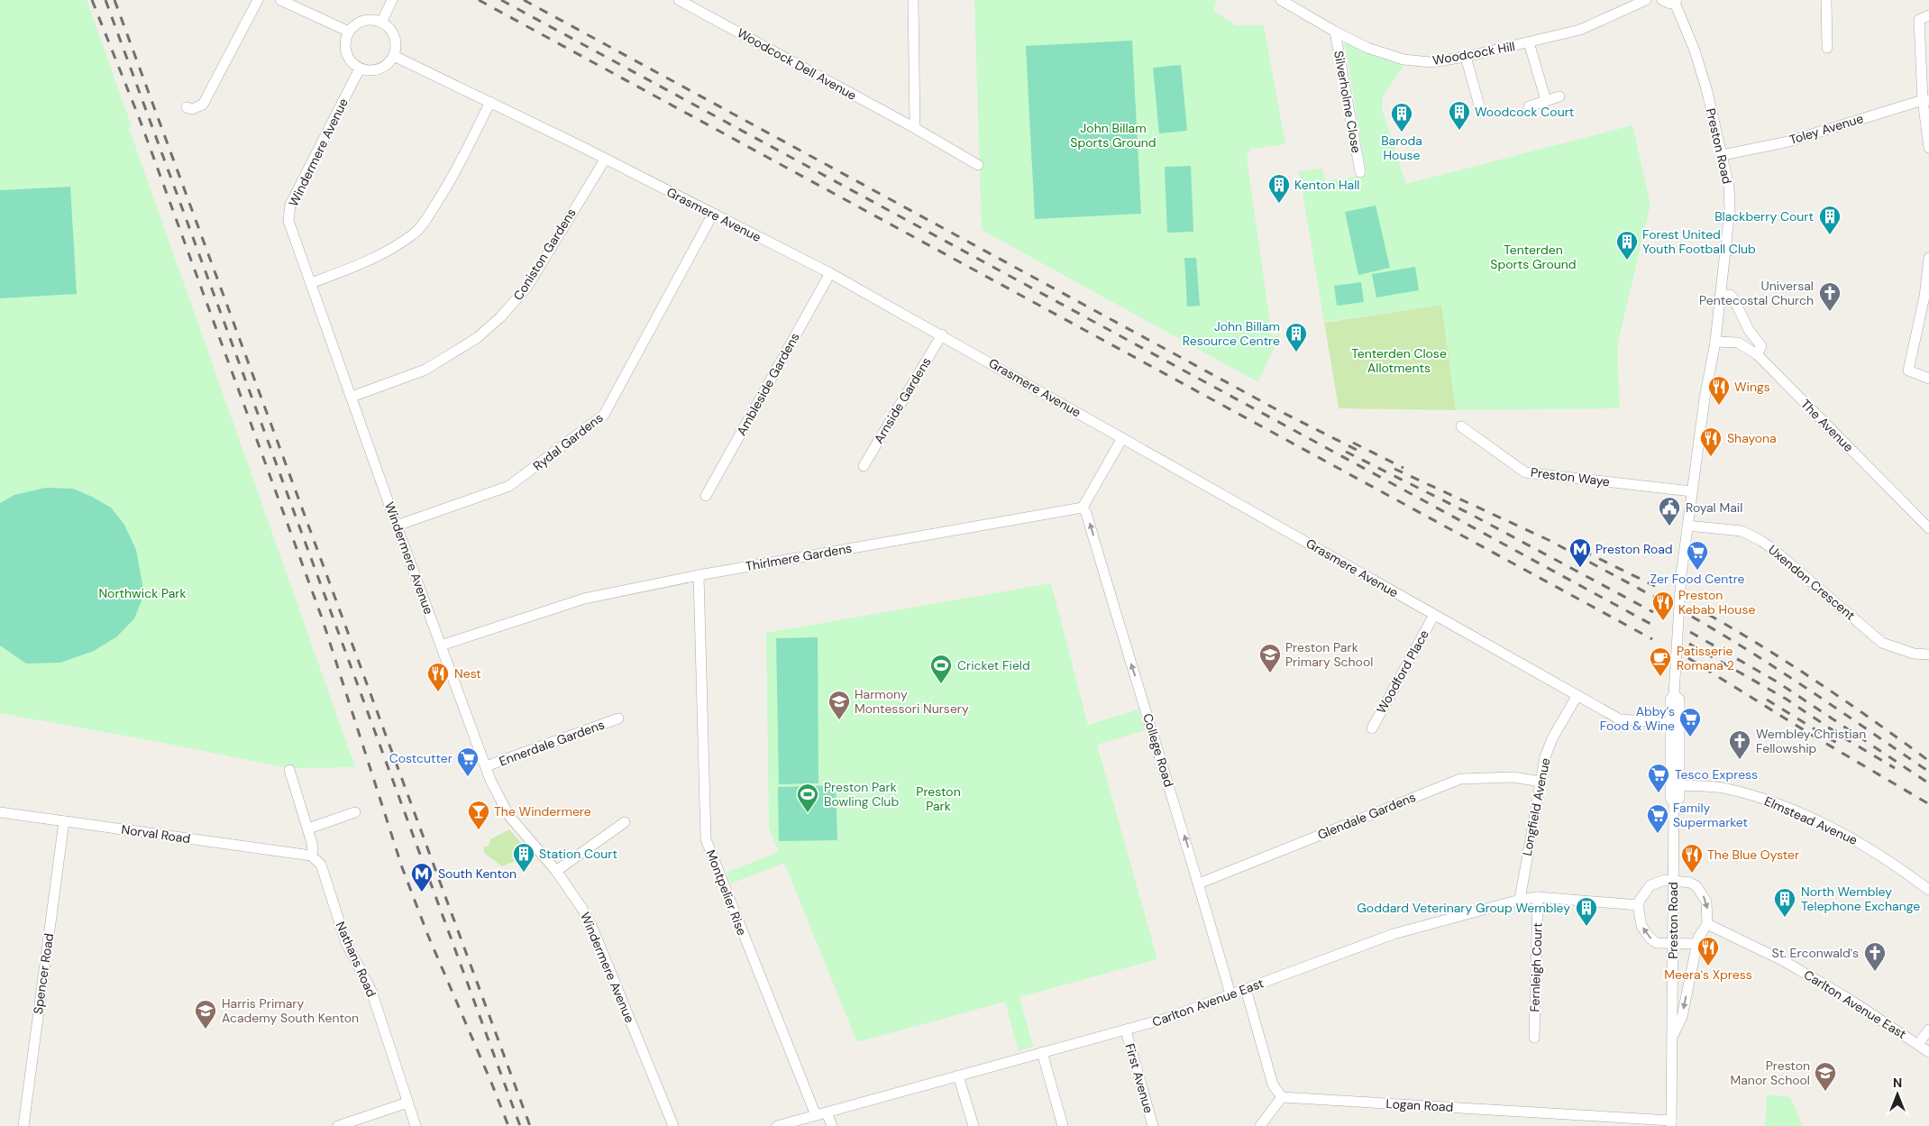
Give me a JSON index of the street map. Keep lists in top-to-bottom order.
{
  "streets": {
    "street": [
      "Woodcock Hill",
      "Woodcock Dell Avenue",
      "Silverholme Close",
      "Toley Avenue",
      "Preston Road",
      "Windermere Avenue",
      "Grasmere Avenue",
      "Coniston Gardens",
      "Ambleside Gardens",
      "Arnside Gardens",
      "The Avenue",
      "Rydal Gardens",
      "Preston Waye",
      "Thirlmere Gardens",
      "Uxendon Crescent",
      "Woodford Place",
      "Ennerdale Gardens",
      "College Road",
      "Longfield Avenue",
      "Glendale Gardens",
      "Elmstead Avenue",
      "Norval Road",
      "Montpelier Rise",
      "Nathans Road",
      "Fernleigh Court",
      "Spencer Road",
      "Carlton Avenue East",
      "First Avenue",
      "Logan Road"
    ]
  },
  "crossings": [
    ["Woodcock Hill", "Silverholme Close"],
    ["Toley Avenue", "Preston Road"],
    ["Preston Road", "Grasmere Avenue"],
    ["Preston Road", "The Avenue"],
    ["Preston Road", "Preston Waye"],
    ["Preston Road", "Uxendon Crescent"],
    ["Preston Road", "Elmstead Avenue"],
    ["Preston Road", "Logan Road"],
    ["Windermere Avenue", "Grasmere Avenue"],
    ["Windermere Avenue", "Coniston Gardens"],
    ["Windermere Avenue", "Rydal Gardens"],
    ["Windermere Avenue", "Thirlmere Gardens"],
    ["Windermere Avenue", "Ennerdale Gardens"],
    ["Grasmere Avenue", "Coniston Gardens"],
    ["Grasmere Avenue", "Ambleside Gardens"],
    ["Grasmere Avenue", "Arnside Gardens"],
    ["Grasmere Avenue", "Rydal Gardens"],
    ["Grasmere Avenue", "Woodford Place"],
    ["Grasmere Avenue", "Longfield Avenue"],
    ["Thirlmere Gardens", "College Road"],
    ["Thirlmere Gardens", "Montpelier Rise"],
    ["College Road", "Glendale Gardens"],
    ["College Road", "Carlton Avenue East"],
    ["Longfield Avenue", "Glendale Gardens"],
    ["Longfield Avenue", "Carlton Avenue East"],
    ["Norval Road", "Nathans Road"],
    ["Norval Road", "Spencer Road"],
    ["Montpelier Rise", "Carlton Avenue East"],
    ["Fernleigh Court", "Carlton Avenue East"],
    ["Carlton Avenue East", "First Avenue"]
  ],
  "one_way": ["College Road"],
  "parks": [
    "John Billam Sports Ground",
    "Tenterden Sports Ground",
    "Tenterden Close Allotments",
    "Northwick Park",
    "Preston Park"
  ],
  "places": {
    "building": [
      "Woodcock Court",
      "Baroda House",
      "Kenton Hall",
      "Blackberry Court",
      "Forest United Youth Football Club",
      "John Billam Resource Centre",
      "Station Court",
      "North Wembley Telephone Exchange",
      "Goddard Veterinary Group Wembley"
    ],
    "church": ["Universal Pentecostal Church", "Wembley Christian Fellowship", "St. Erconwald's"],
    "restaurant": [
      "Wings",
      "Shayona",
      "Preston Kebab House",
      "Nest",
      "The Blue Oyster",
      "Meera's Xpress"
    ],
    "public building": ["Royal Mail"],
    "metro station": ["Preston Road", "South Kenton"],
    "supermarket": [
      "Zer Food Centre",
      "Abby's Food & Wine",
      "Costcutter",
      "Tesco Express",
      "Family Supermarket"
    ],
    "school or university": [
      "Preston Park Primary School",
      "Harmony Montessori Nursery",
      "Harris Primary Academy South Kenton",
      "Preston Manor School"
    ],
    "cafe": ["Patisserie Romana 2"],
    "sports": ["Cricket Field", "Preston Park Bowling Club"],
    "bar": ["The Windermere"]
  },
  "north": "top"
}
